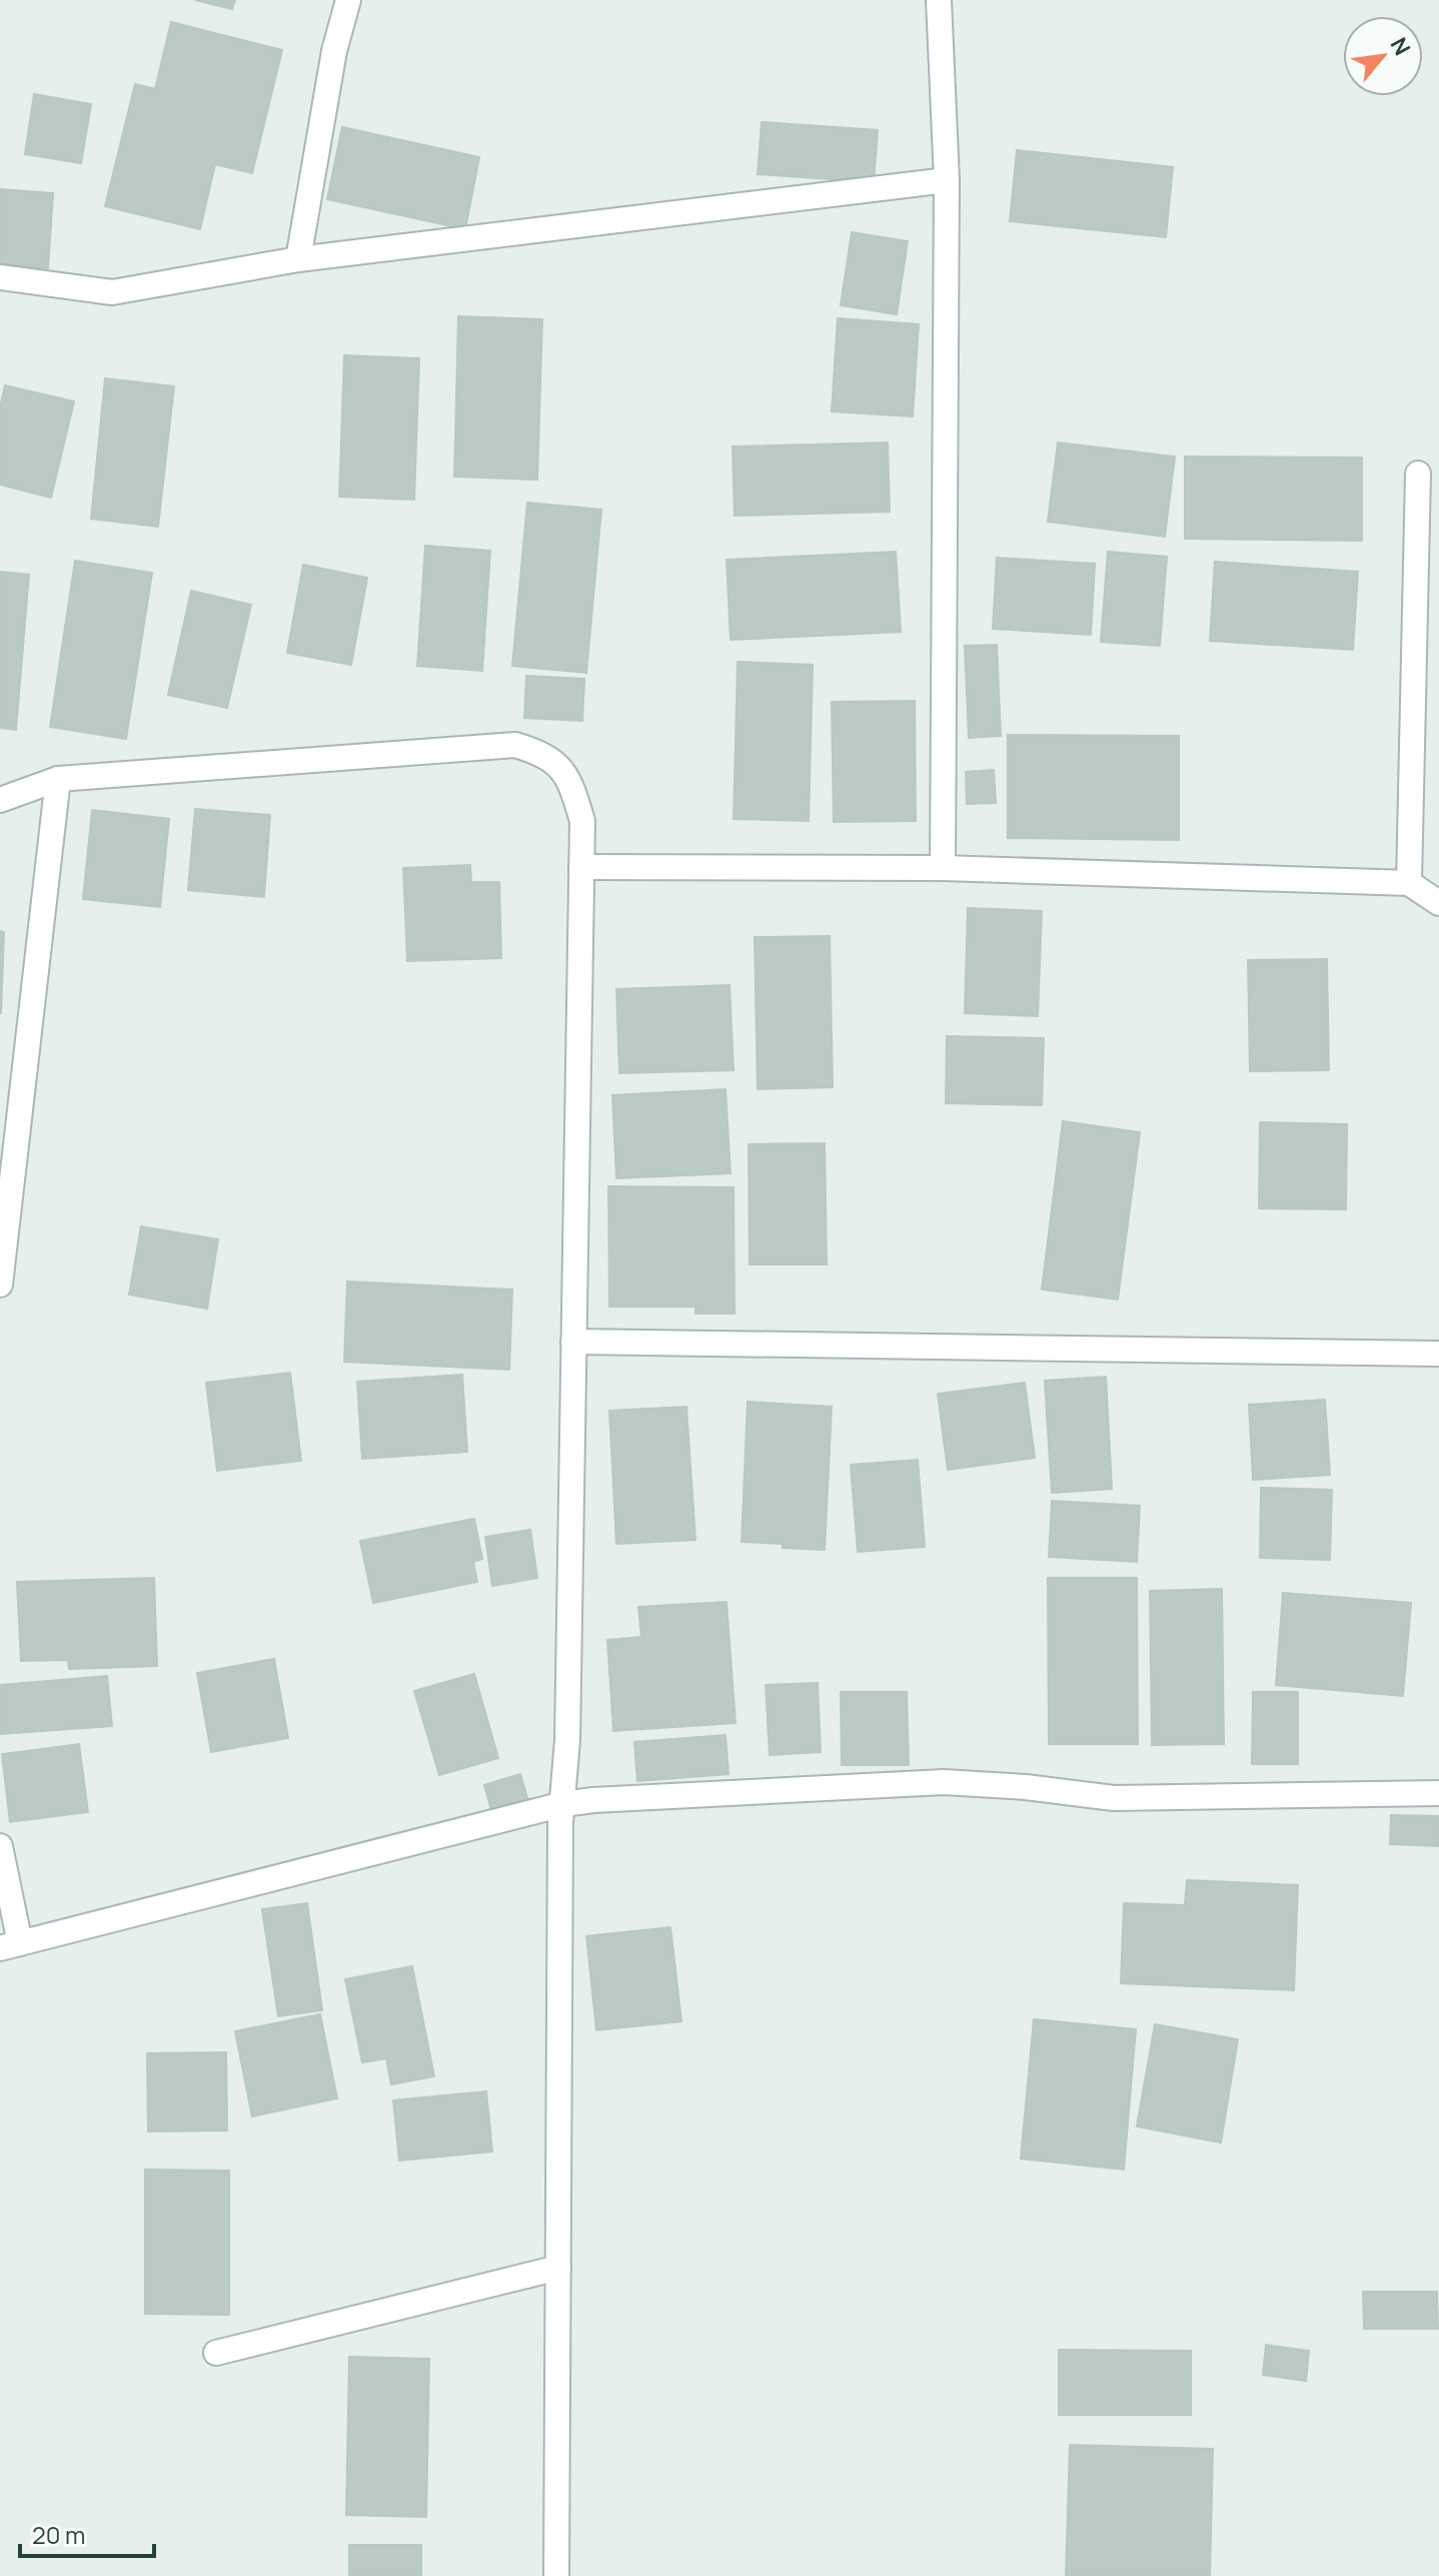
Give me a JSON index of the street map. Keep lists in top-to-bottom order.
{
  "scale_bar": "20 m",
  "north": "top right"
}
